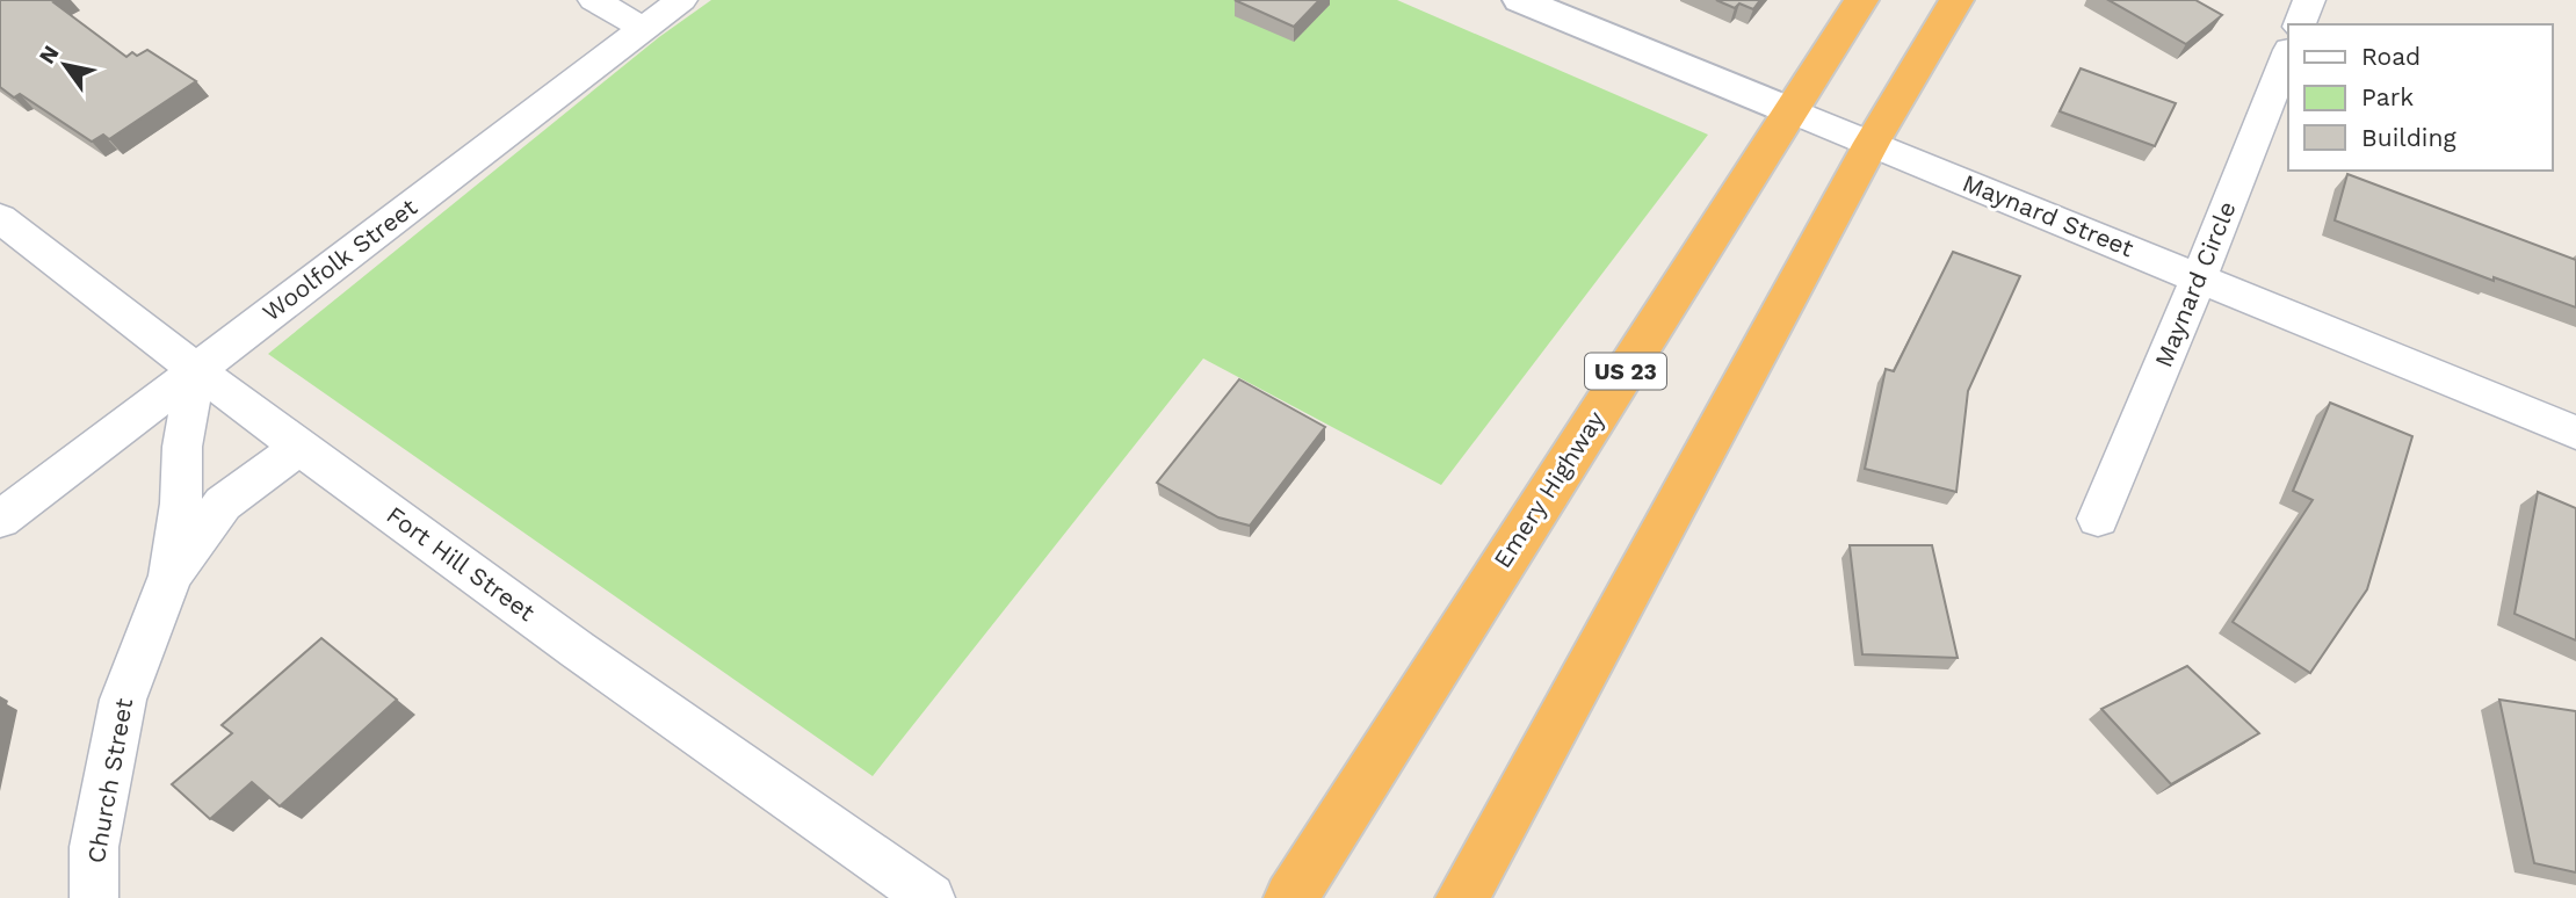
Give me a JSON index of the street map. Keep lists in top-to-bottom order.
{
  "streets": {
    "highway": ["US 23", "Emery Highway"],
    "street": [
      "Maynard Street",
      "Woolfolk Street",
      "Maynard Circle",
      "Fort Hill Street",
      "Church Street"
    ]
  },
  "crossings": [
    ["Maynard Street", "Maynard Circle"],
    ["Maynard Street", "Emery Highway"],
    ["Woolfolk Street", "Fort Hill Street"],
    ["Woolfolk Street", "Church Street"],
    ["Fort Hill Street", "Church Street"]
  ],
  "legend": ["Road", "Park", "Building"],
  "north": "top left"
}
